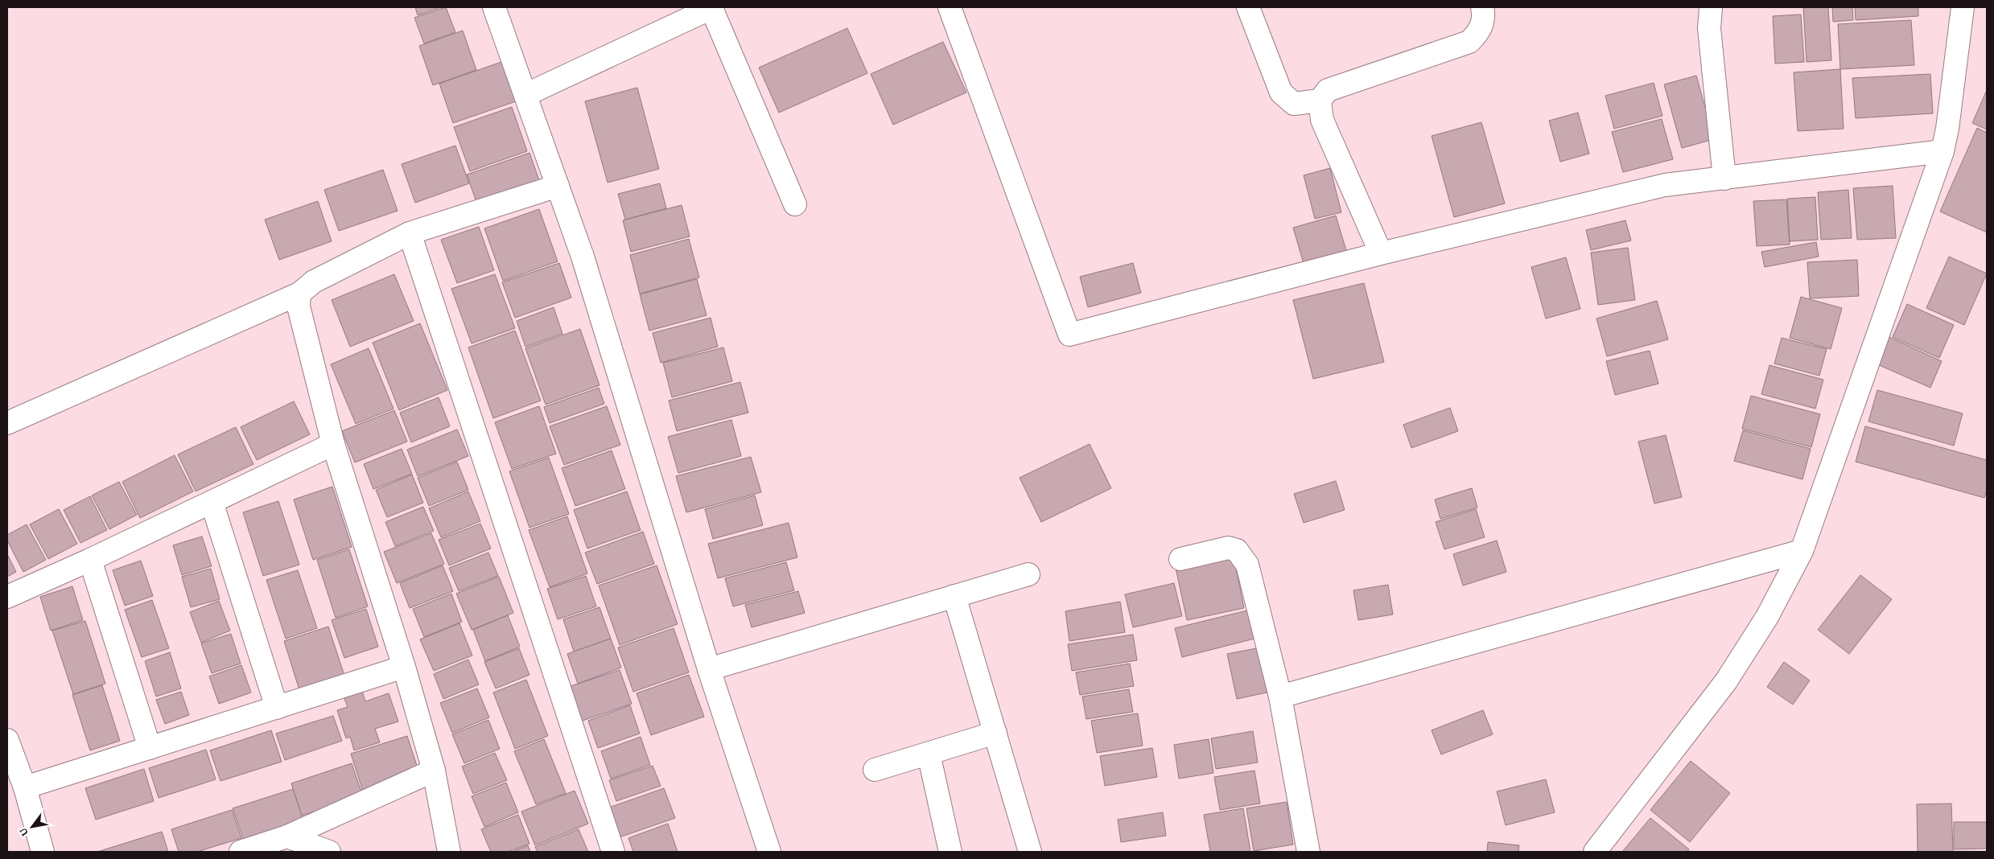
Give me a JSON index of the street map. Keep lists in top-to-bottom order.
{
  "north": "bottom left"
}
